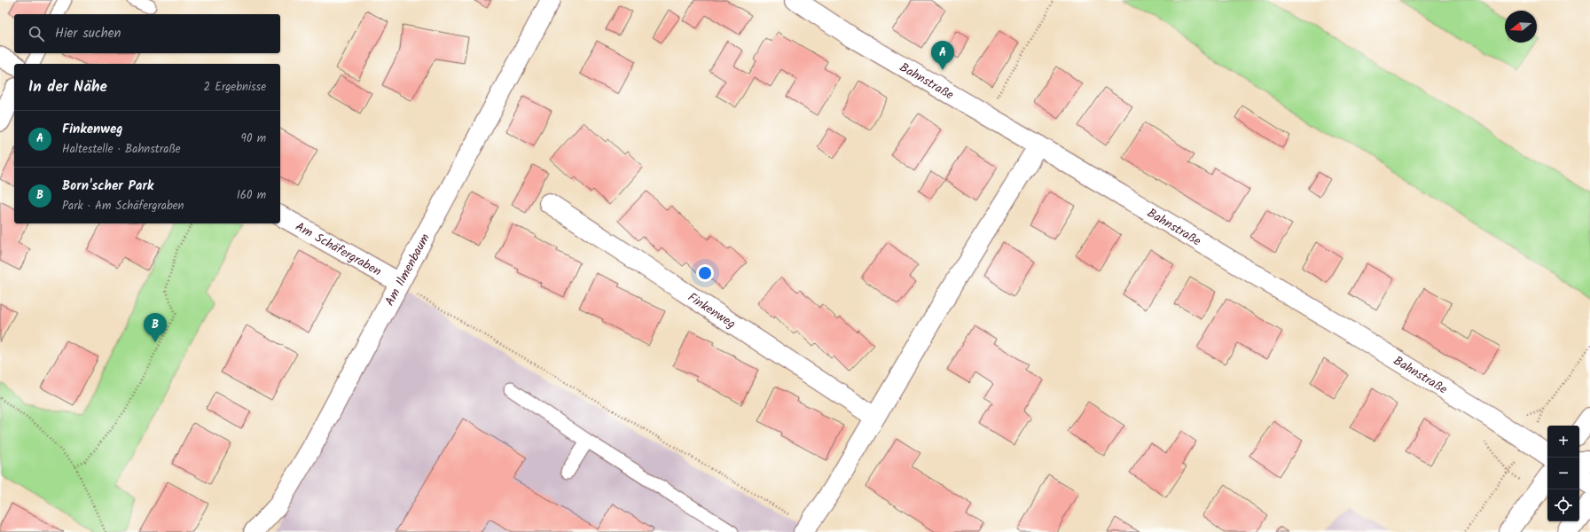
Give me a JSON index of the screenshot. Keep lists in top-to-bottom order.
{
  "streets": {
    "street": [
      "Bahnstraße",
      "Am Schäfergraben",
      "Am Ilmenbaum",
      "Finkenweg"
    ]
  },
  "crossings": [
    ["Am Schäfergraben", "Am Ilmenbaum"]
  ],
  "north": "left",
  "page": {
    "search": "Hier suchen",
    "pins": ["A", "B"],
    "heading": ["In der Nähe", "2 Ergebnisse"],
    "list": [
      {
        "mark": "A",
        "name": "Finkenweg",
        "note": "Haltestelle · Bahnstraße",
        "value": "90 m"
      },
      {
        "mark": "B",
        "name": "Born'scher Park",
        "note": "Park · Am Schäfergraben",
        "value": "160 m"
      }
    ],
    "map_buttons": ["+", "−"]
  }
}
